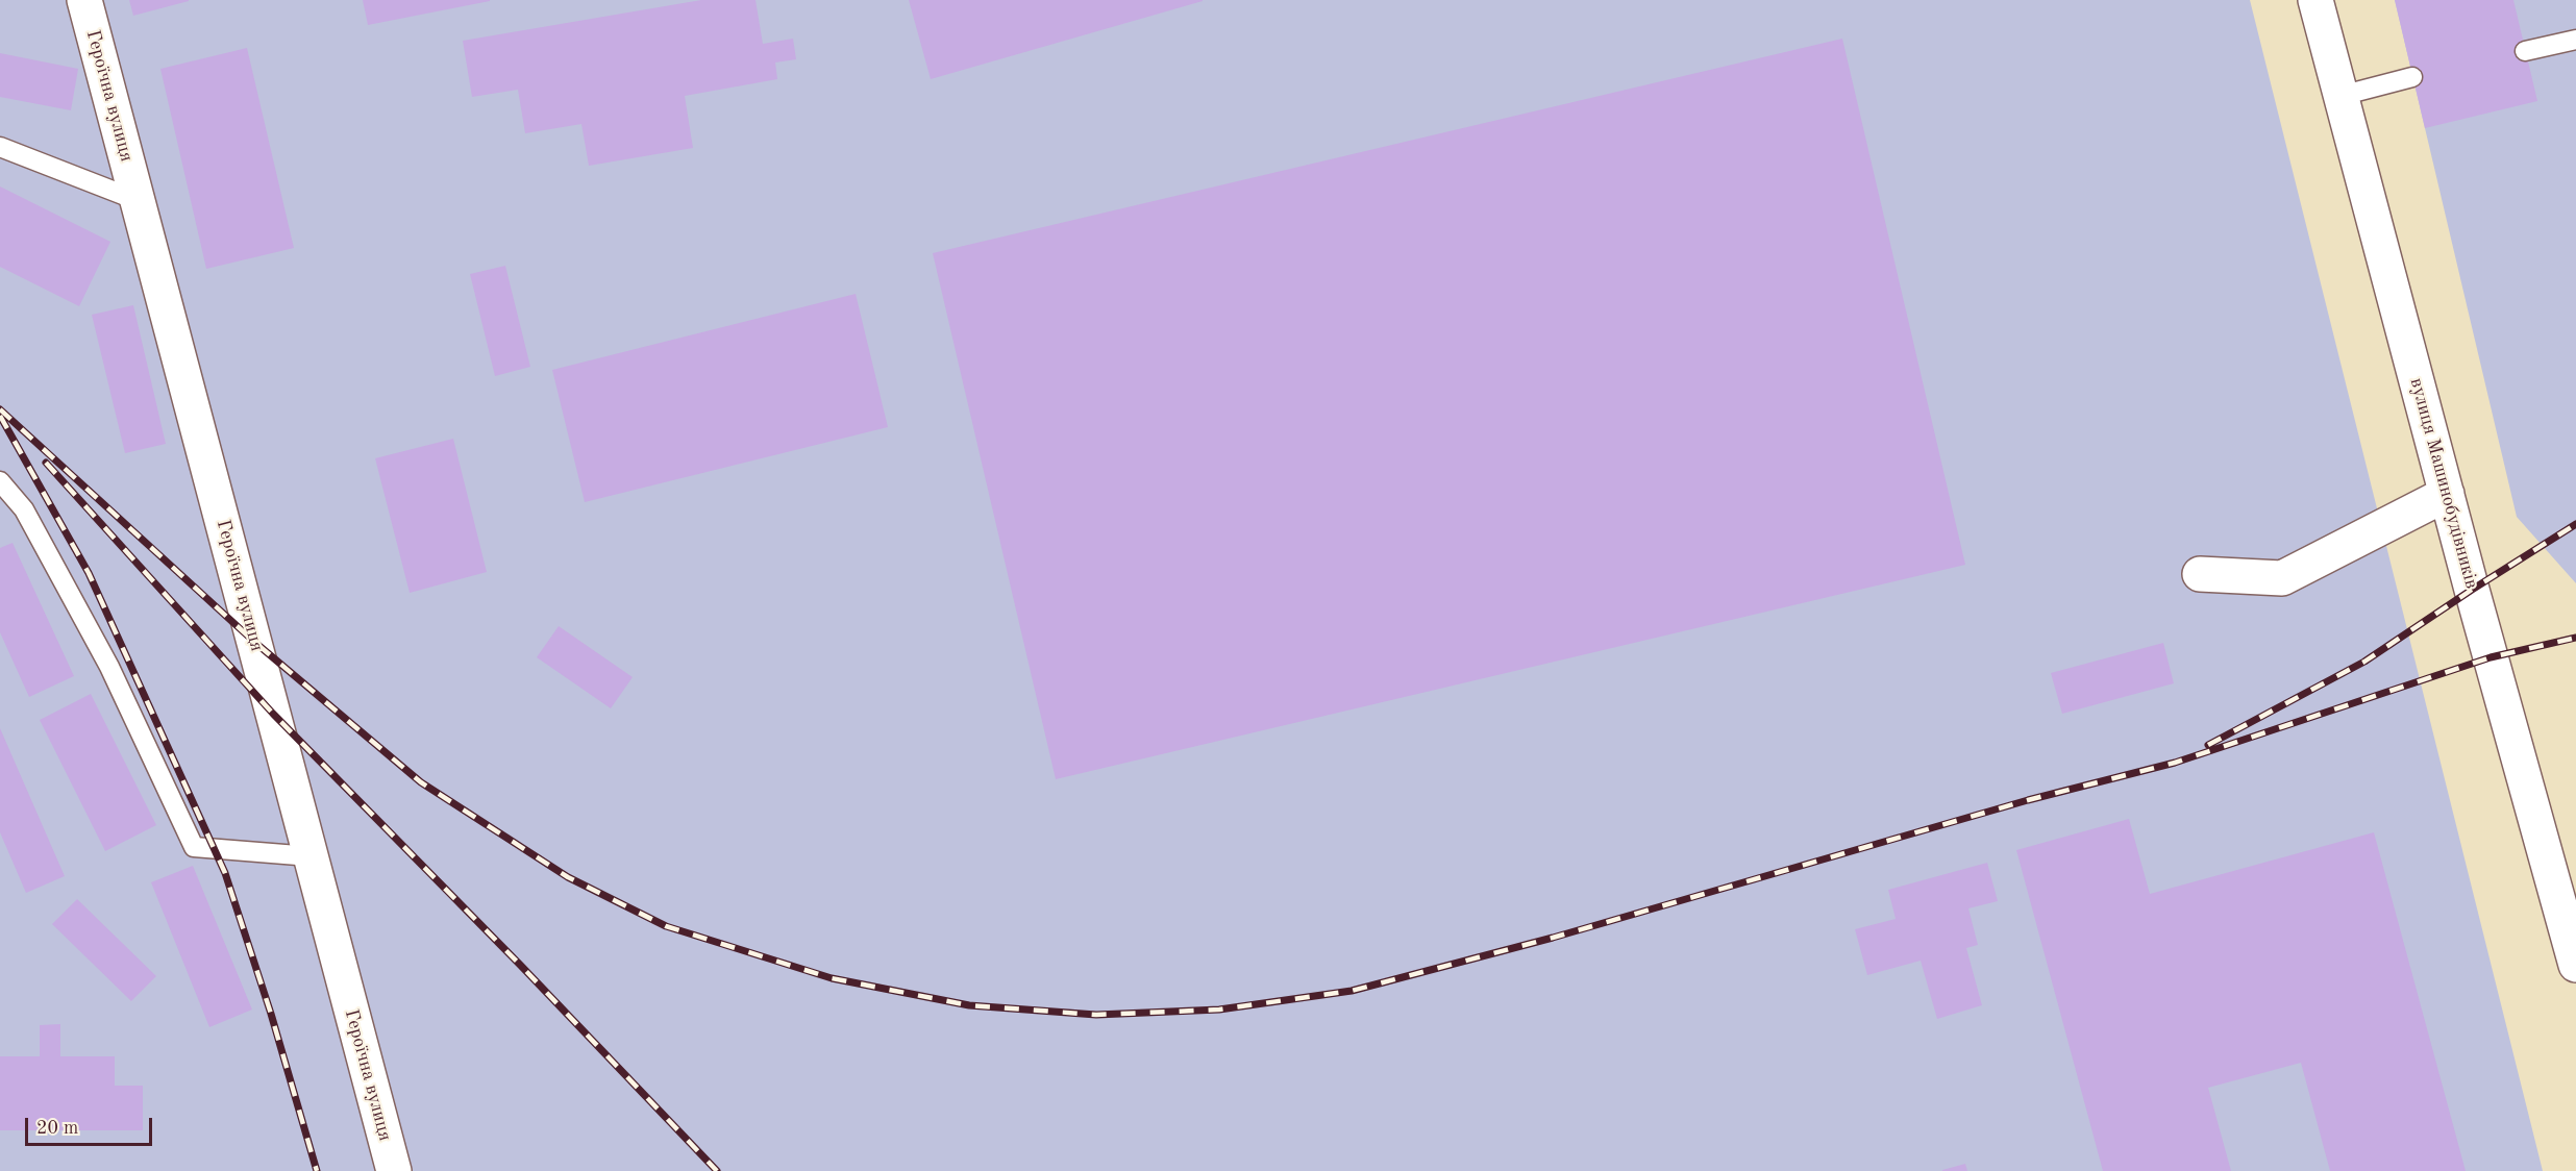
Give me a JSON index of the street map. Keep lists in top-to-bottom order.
{
  "streets": {
    "street": ["Героїчна вулиця", "вулиця Машинобудівників"]
  },
  "scale_bar": "20 m"
}
